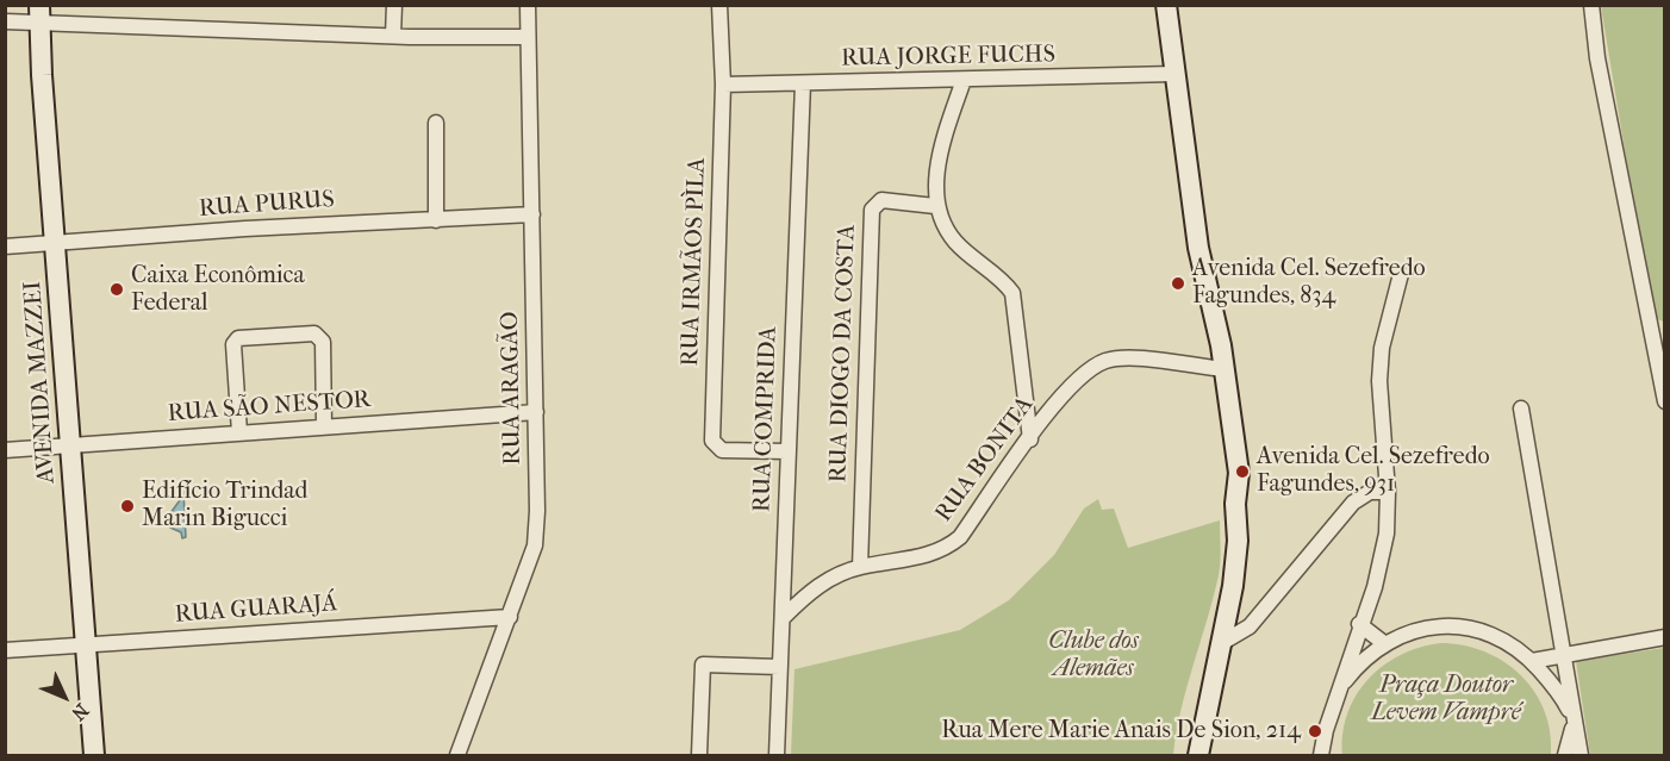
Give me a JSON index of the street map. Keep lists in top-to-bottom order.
{
  "streets": {
    "main road": ["AVENIDA MAZZEI"],
    "street": [
      "RUA JORGE FUCHS",
      "RUA PURUS",
      "RUA IRMÃOS PÌLA",
      "RUA DIOGO DA COSTA",
      "RUA ARAGÃO",
      "RUA SÃO NESTOR",
      "RUA COMPRIDA",
      "RUA BONITA",
      "RUA GUARAJÁ"
    ]
  },
  "crossings": [
    ["RUA JORGE FUCHS", "RUA IRMÃOS PÌLA"],
    ["RUA JORGE FUCHS", "RUA COMPRIDA"],
    ["RUA PURUS", "AVENIDA MAZZEI"],
    ["RUA PURUS", "RUA ARAGÃO"],
    ["RUA IRMÃOS PÌLA", "RUA COMPRIDA"],
    ["RUA DIOGO DA COSTA", "RUA BONITA"],
    ["AVENIDA MAZZEI", "RUA SÃO NESTOR"],
    ["AVENIDA MAZZEI", "RUA GUARAJÁ"],
    ["RUA ARAGÃO", "RUA SÃO NESTOR"],
    ["RUA ARAGÃO", "RUA GUARAJÁ"],
    ["RUA COMPRIDA", "RUA BONITA"]
  ],
  "parks": ["Clube dos Alemães", "Praça Doutor Levem Vampré"],
  "places": [
    "Avenida Cel. Sezefredo Fagundes, 834",
    "Caixa Econômica Federal",
    "Avenida Cel. Sezefredo Fagundes, 931",
    "Edifício Trindad Marin Bigucci",
    "Rua Mere Marie Anais De Sion, 214"
  ],
  "north": "bottom right"
}
